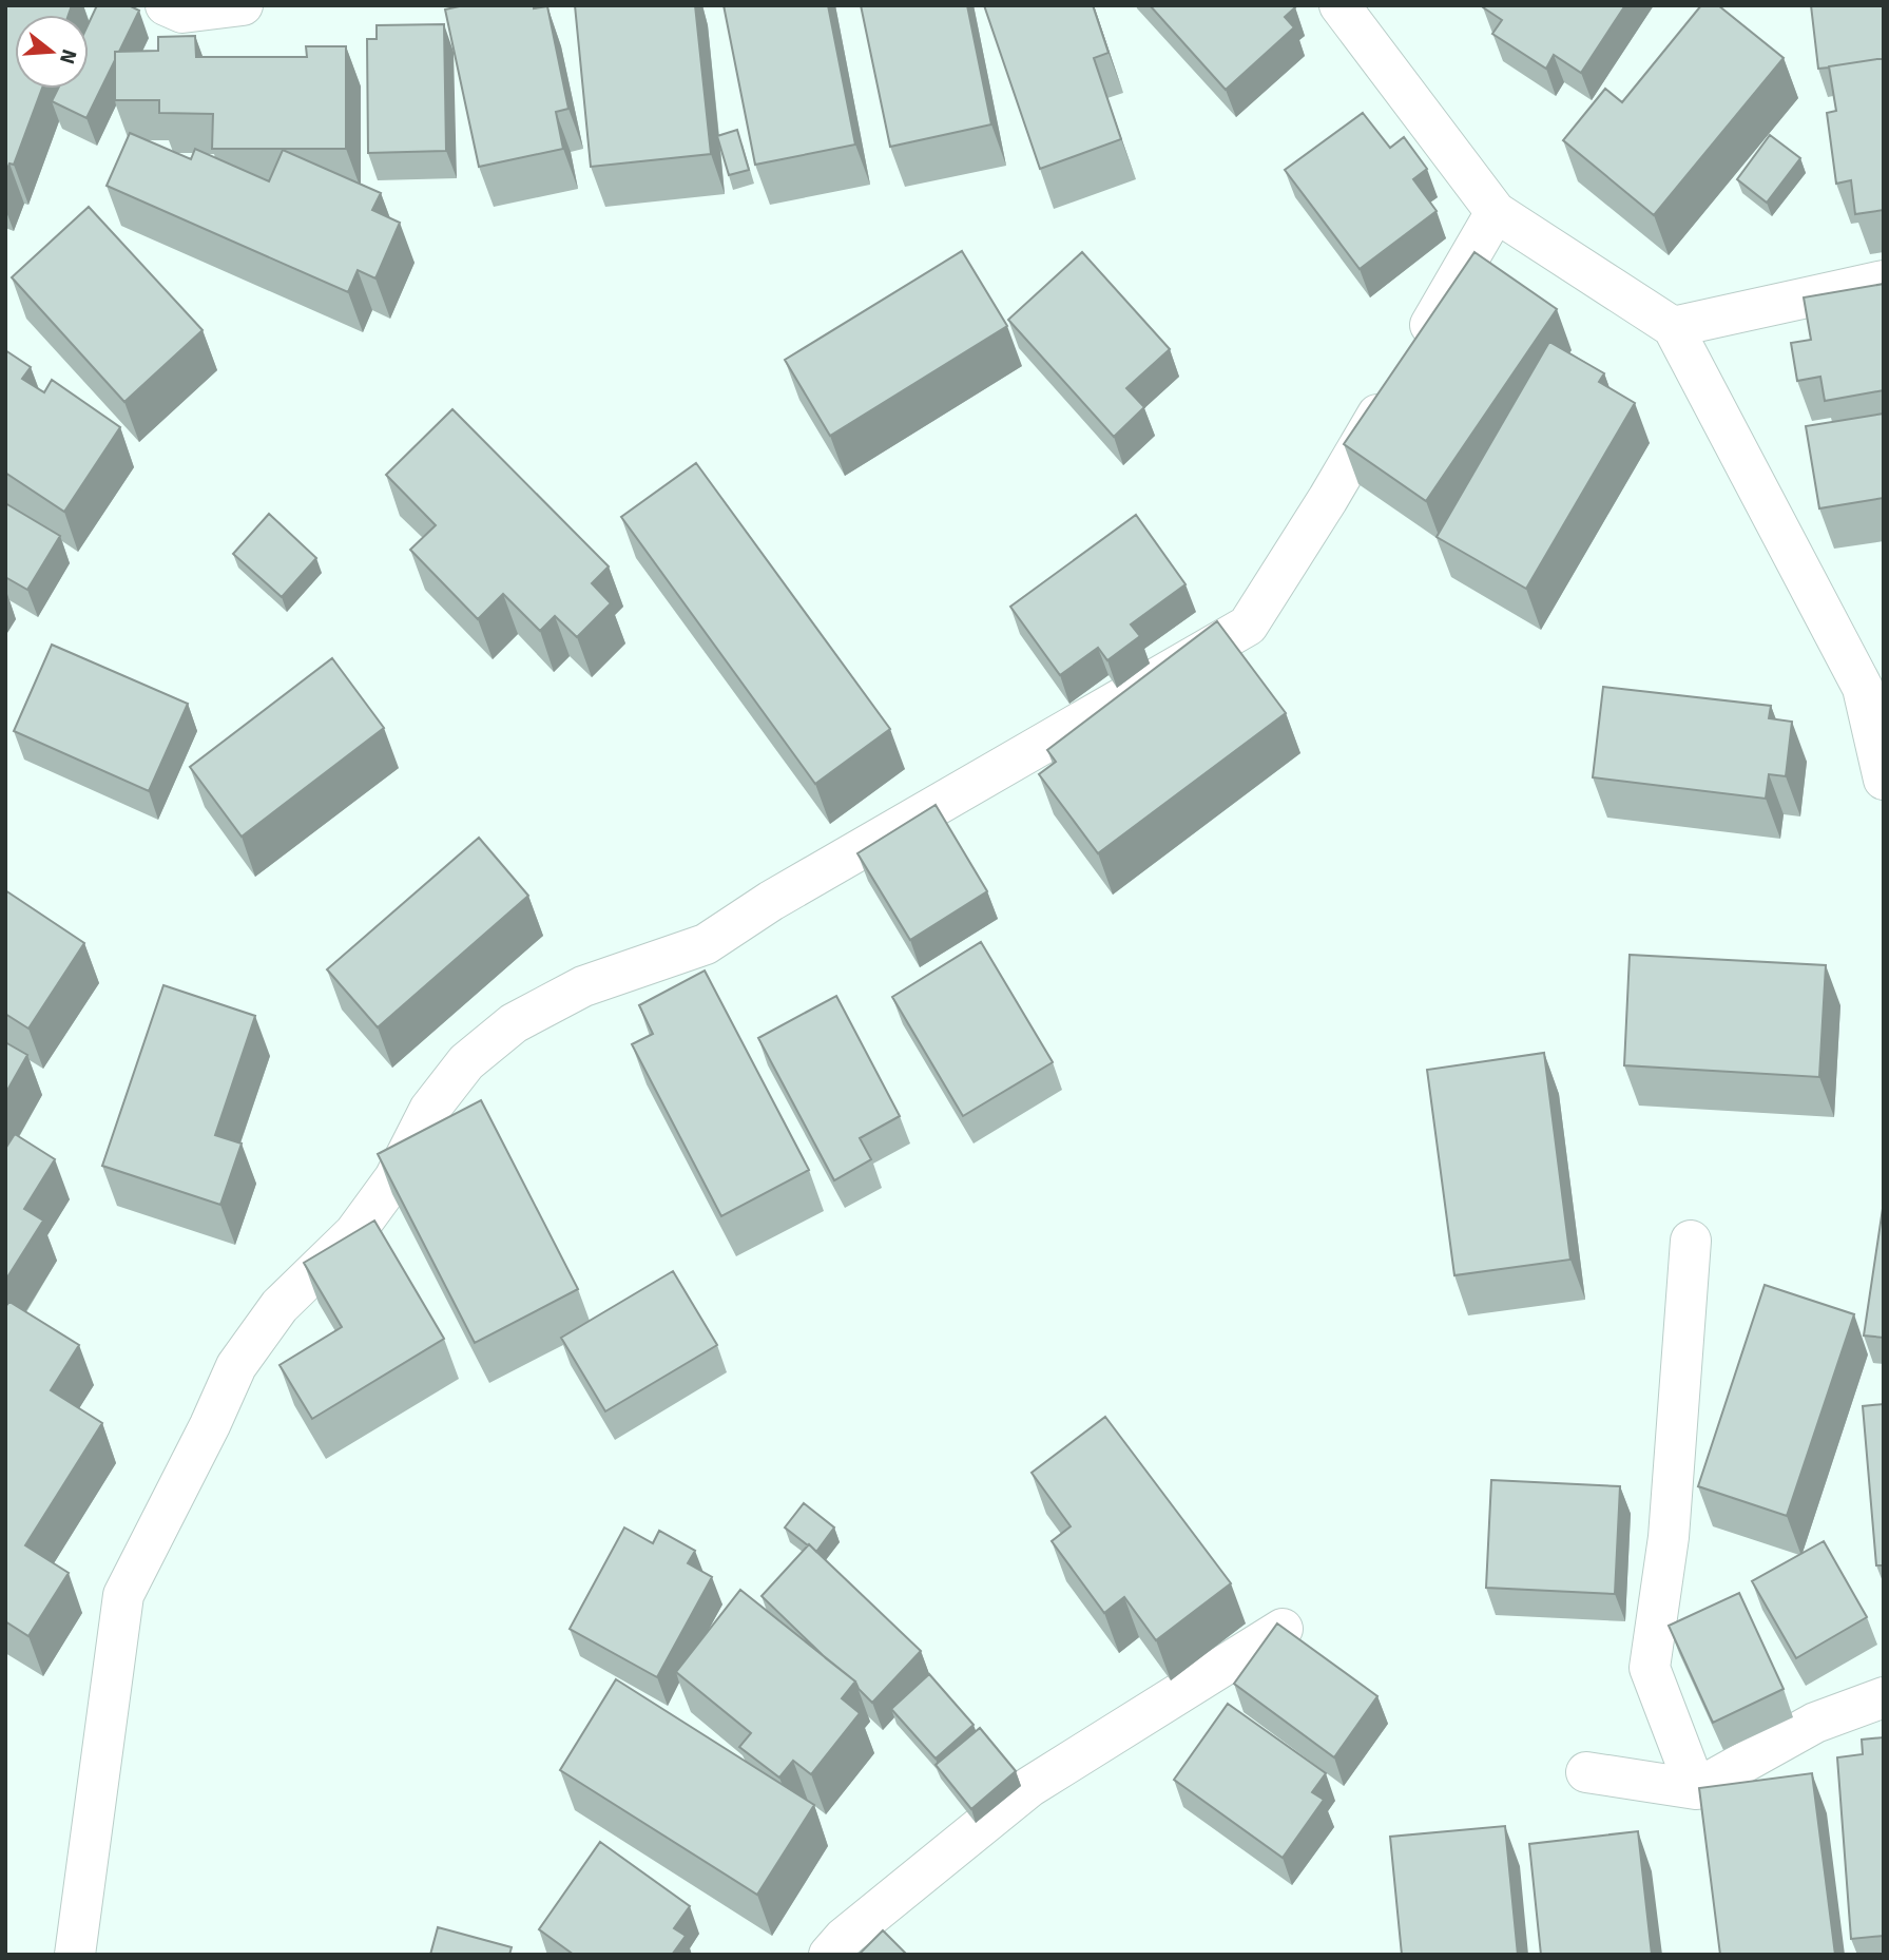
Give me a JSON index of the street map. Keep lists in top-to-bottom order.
{
  "north": "right"
}
